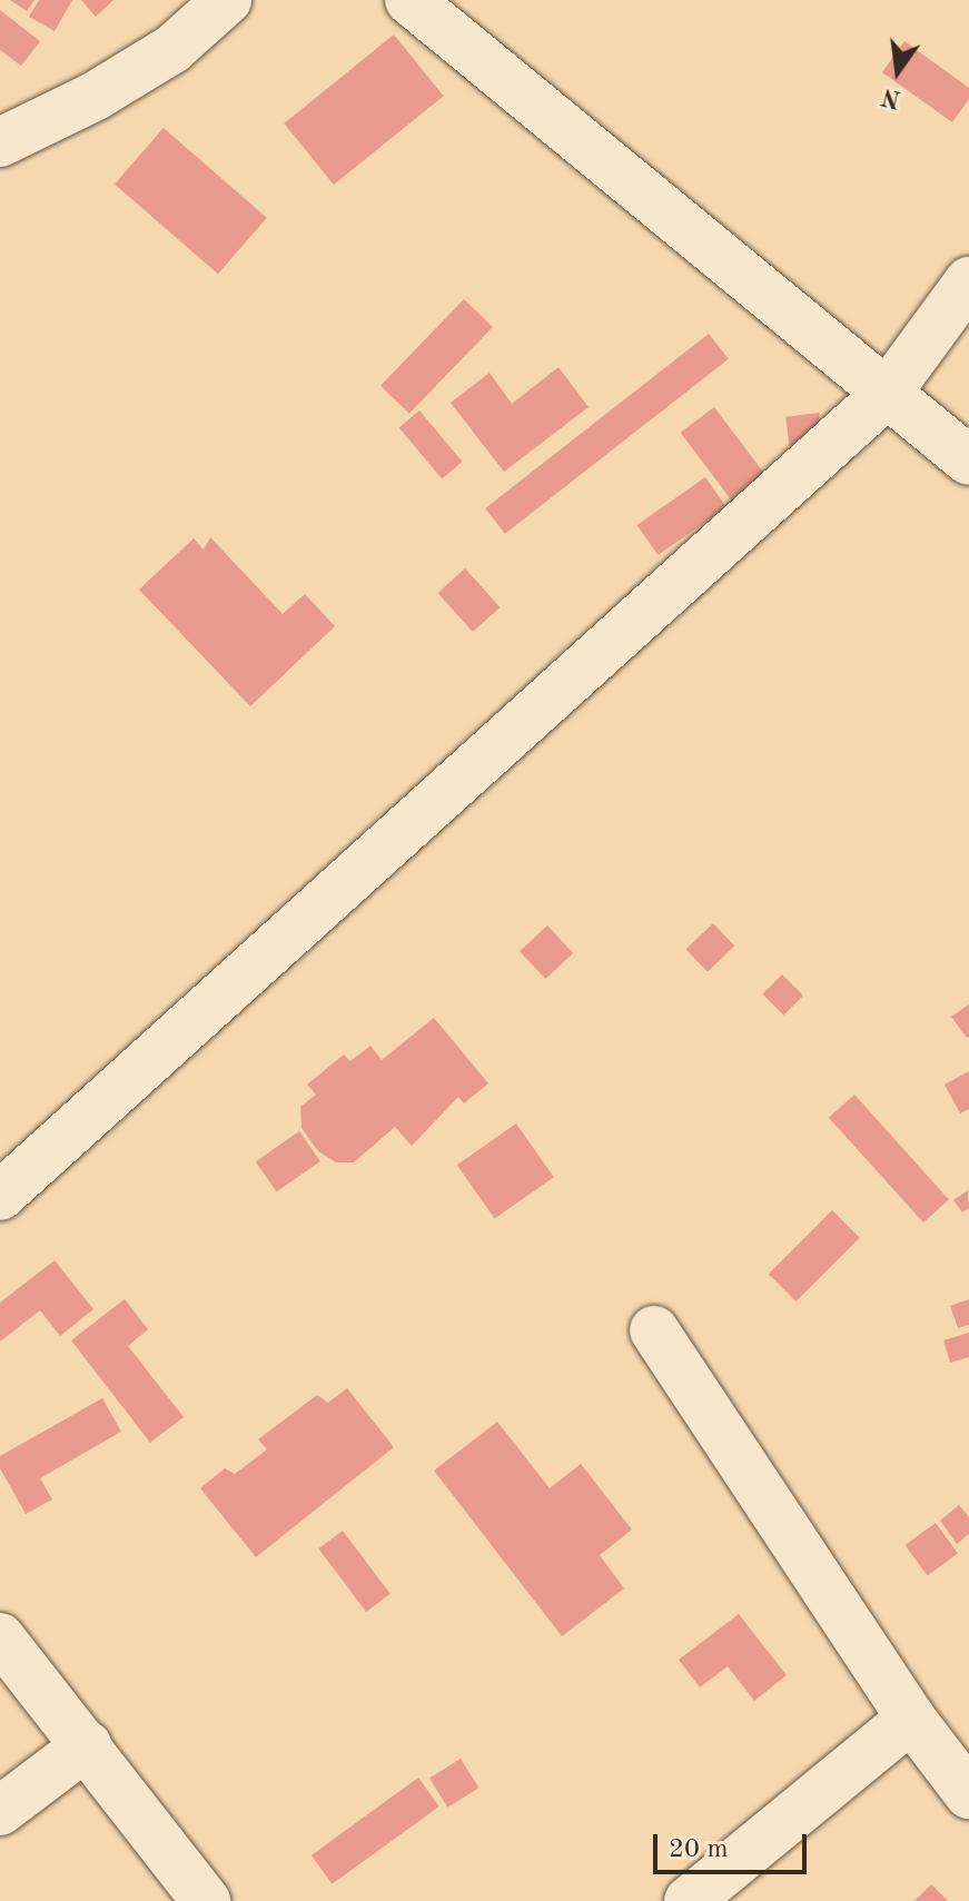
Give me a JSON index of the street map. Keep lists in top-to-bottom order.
{
  "scale_bar": "20 m",
  "north": "bottom"
}
